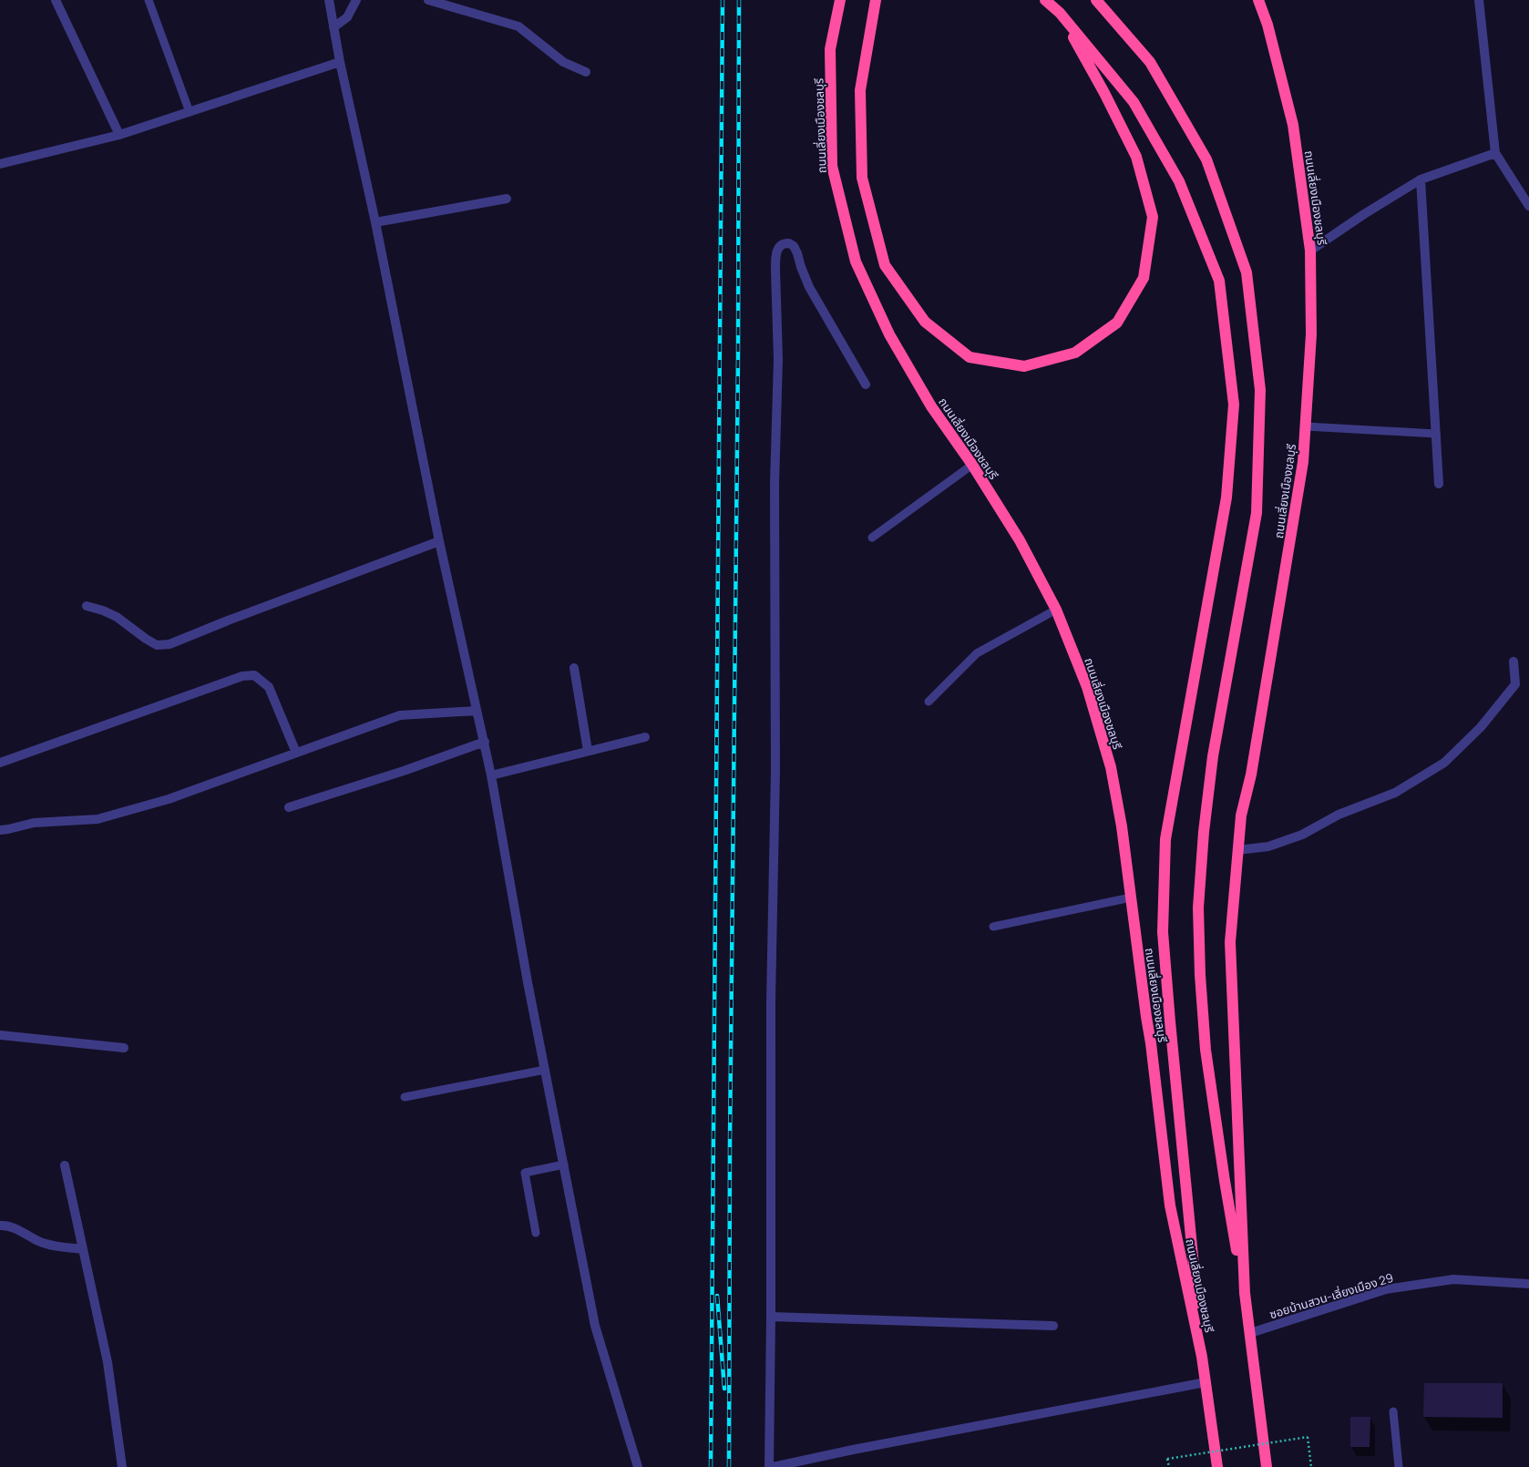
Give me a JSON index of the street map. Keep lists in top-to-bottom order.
{
  "streets": {
    "highway": ["ถนนเลี่ยงเมืองชลบุรี"],
    "street": ["ซอยบ้านสวน-เลี่ยงเมือง 29"]
  },
  "crossings": [
    ["ถนนเลี่ยงเมืองชลบุรี", "ซอยบ้านสวน-เลี่ยงเมือง 29"]
  ]
}
